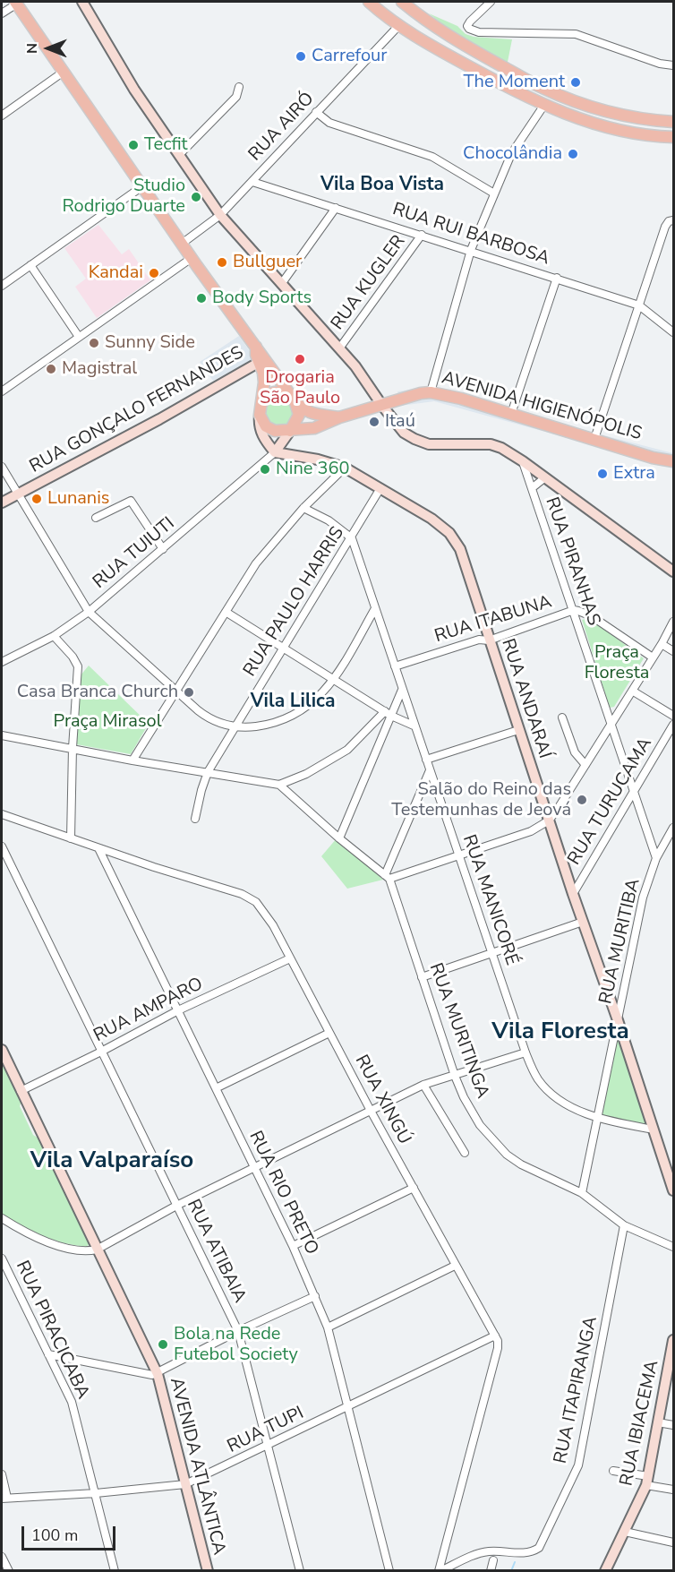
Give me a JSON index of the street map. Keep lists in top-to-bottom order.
{
  "streets": {
    "main road": [
      "AVENIDA HIGIENÓPOLIS",
      "RUA GONÇALO FERNANDES",
      "RUA ANDARAÍ",
      "RUA IBIACEMA",
      "AVENIDA ATLÂNTICA"
    ],
    "street": [
      "RUA AIRÓ",
      "RUA RUI BARBOSA",
      "RUA KUGLER",
      "RUA TUIUTI",
      "RUA PIRANHAS",
      "RUA PAULO HARRIS",
      "RUA ITABUNA",
      "RUA TURUCAMA",
      "RUA MANICORÉ",
      "RUA MURITIBA",
      "RUA AMPARO",
      "RUA MURITINGA",
      "RUA XINGÚ",
      "RUA RIO PRETO",
      "RUA ATIBAIA",
      "RUA PIRACICABA",
      "RUA ITAPIRANGA",
      "RUA TUPI"
    ]
  },
  "crossings": [
    ["RUA AIRÓ", "RUA RUI BARBOSA"],
    ["RUA RUI BARBOSA", "RUA KUGLER"],
    ["RUA TUIUTI", "RUA ANDARAÍ"],
    ["RUA PIRANHAS", "RUA ITABUNA"],
    ["RUA PIRANHAS", "RUA TURUCAMA"],
    ["RUA PIRANHAS", "RUA MURITIBA"],
    ["RUA PAULO HARRIS", "RUA ANDARAÍ"],
    ["RUA PAULO HARRIS", "RUA MANICORÉ"],
    ["RUA ITABUNA", "RUA ANDARAÍ"],
    ["RUA ITABUNA", "RUA MANICORÉ"],
    ["RUA ANDARAÍ", "RUA TURUCAMA"],
    ["RUA ANDARAÍ", "RUA MANICORÉ"],
    ["RUA ANDARAÍ", "RUA MURITIBA"],
    ["RUA MANICORÉ", "RUA MURITIBA"],
    ["RUA MURITIBA", "RUA MURITINGA"],
    ["RUA AMPARO", "RUA XINGÚ"],
    ["RUA AMPARO", "RUA RIO PRETO"],
    ["RUA AMPARO", "RUA ATIBAIA"],
    ["RUA AMPARO", "AVENIDA ATLÂNTICA"],
    ["RUA MURITINGA", "RUA ITAPIRANGA"],
    ["RUA XINGÚ", "RUA RIO PRETO"],
    ["RUA XINGÚ", "RUA TUPI"],
    ["RUA RIO PRETO", "RUA TUPI"],
    ["RUA ATIBAIA", "RUA TUPI"],
    ["RUA PIRACICABA", "RUA TUPI"],
    ["RUA TUPI", "AVENIDA ATLÂNTICA"]
  ],
  "districts": [
    "Vila Boa Vista",
    "Vila Lilica",
    "Vila Floresta",
    "Vila Valparaíso"
  ],
  "parks": ["Praça Floresta", "Praça Mirasol"],
  "places": [
    "Carrefour",
    "The Moment",
    "Tecfit",
    "Chocolândia",
    "Studio Rodrigo Duarte",
    "Bullguer",
    "Kandai",
    "Body Sports",
    "Sunny Side",
    "Drogaria São Paulo",
    "Magistral",
    "Itaú",
    "Nine 360",
    "Extra",
    "Lunanis",
    "Casa Branca Church",
    "Salão do Reino das Testemunhas de Jeová",
    "Bola na Rede Futebol Society"
  ],
  "scale_bar": "100 m",
  "north": "left"
}
